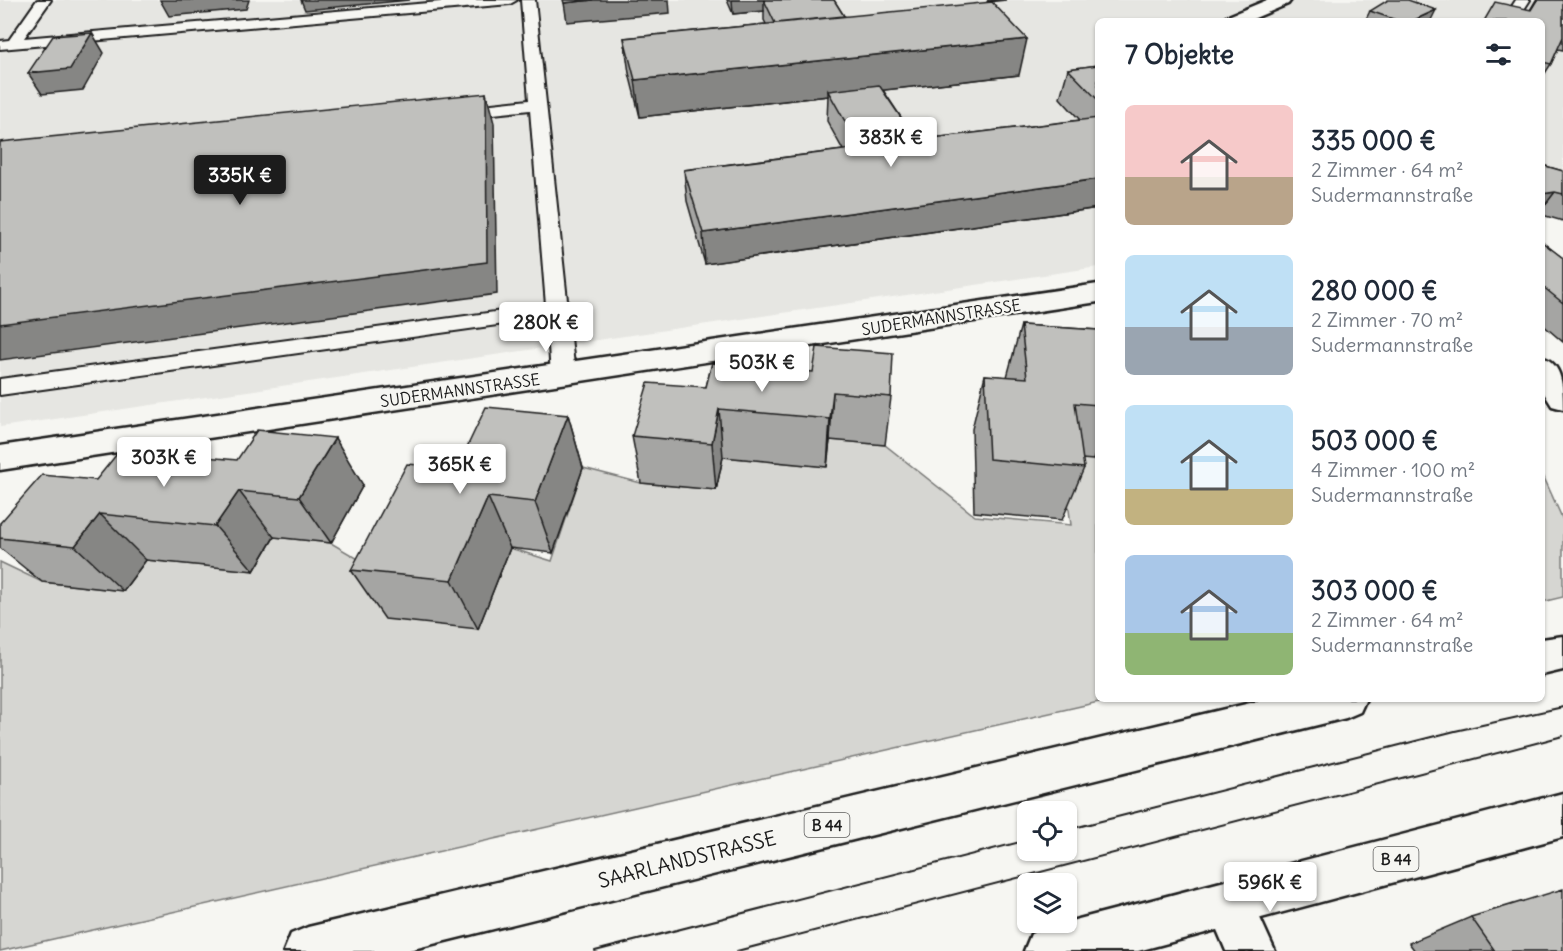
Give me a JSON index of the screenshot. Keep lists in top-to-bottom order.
{
  "streets": {
    "street": ["SUDERMANNSTRASSE", "B 44", "SAARLANDSTRASSE"]
  },
  "page": {
    "heading": "7 Objekte",
    "list": [
      {
        "name": "335 000 €",
        "note": "2 Zimmer · 64 m² · Sudermannstraße"
      },
      {
        "name": "280 000 €",
        "note": "2 Zimmer · 70 m² · Sudermannstraße"
      },
      {
        "name": "503 000 €",
        "note": "4 Zimmer · 100 m² · Sudermannstraße"
      },
      {
        "name": "303 000 €",
        "note": "2 Zimmer · 64 m² · Sudermannstraße"
      }
    ],
    "price": [
      "383K €",
      "335K €",
      "280K €",
      "503K €",
      "303K €",
      "365K €",
      "596K €"
    ]
  }
}
